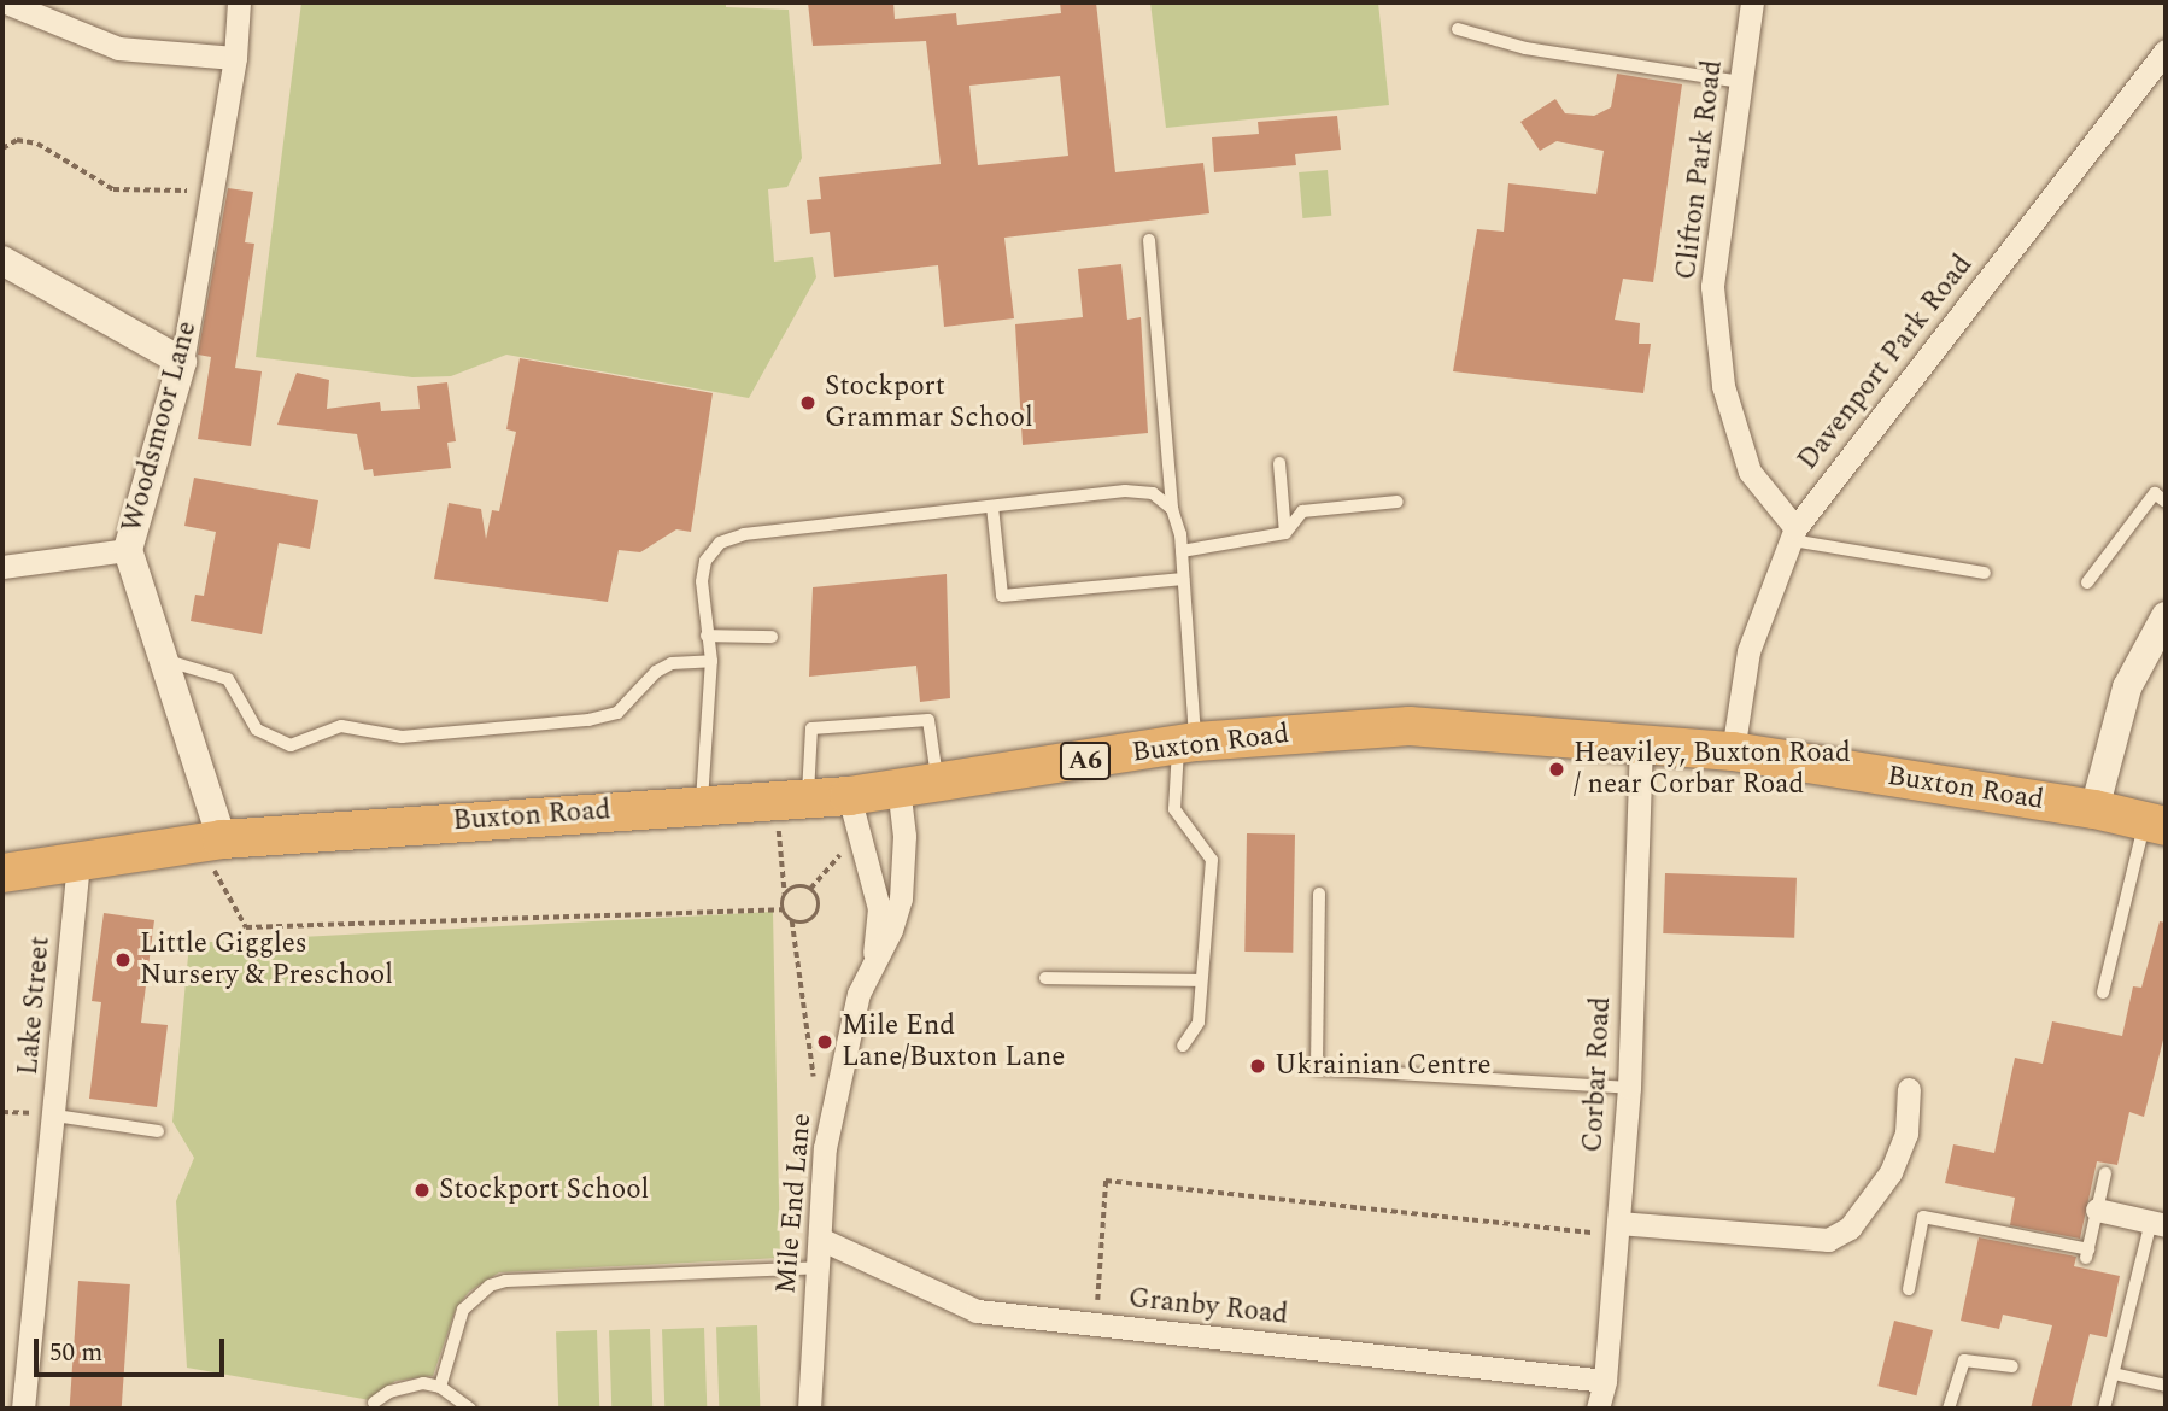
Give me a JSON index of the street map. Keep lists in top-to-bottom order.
{
  "streets": {
    "highway": ["Buxton Road", "A6"],
    "street": [
      "Clifton Park Road",
      "Davenport Park Road",
      "Woodsmoor Lane",
      "Lake Street",
      "Corbar Road",
      "Mile End Lane",
      "Granby Road"
    ]
  },
  "crossings": [
    ["Clifton Park Road", "Davenport Park Road"],
    ["Davenport Park Road", "Buxton Road"],
    ["Woodsmoor Lane", "Buxton Road"],
    ["Buxton Road", "Lake Street"],
    ["Buxton Road", "Corbar Road"],
    ["Buxton Road", "Mile End Lane"],
    ["Corbar Road", "Granby Road"],
    ["Mile End Lane", "Granby Road"]
  ],
  "places": [
    "Stockport Grammar School",
    "Heaviley, Buxton Road / near Corbar Road",
    "Little Giggles Nursery & Preschool",
    "Mile End Lane/Buxton Lane",
    "Ukrainian Centre",
    "Stockport School"
  ],
  "scale_bar": "50 m"
}
